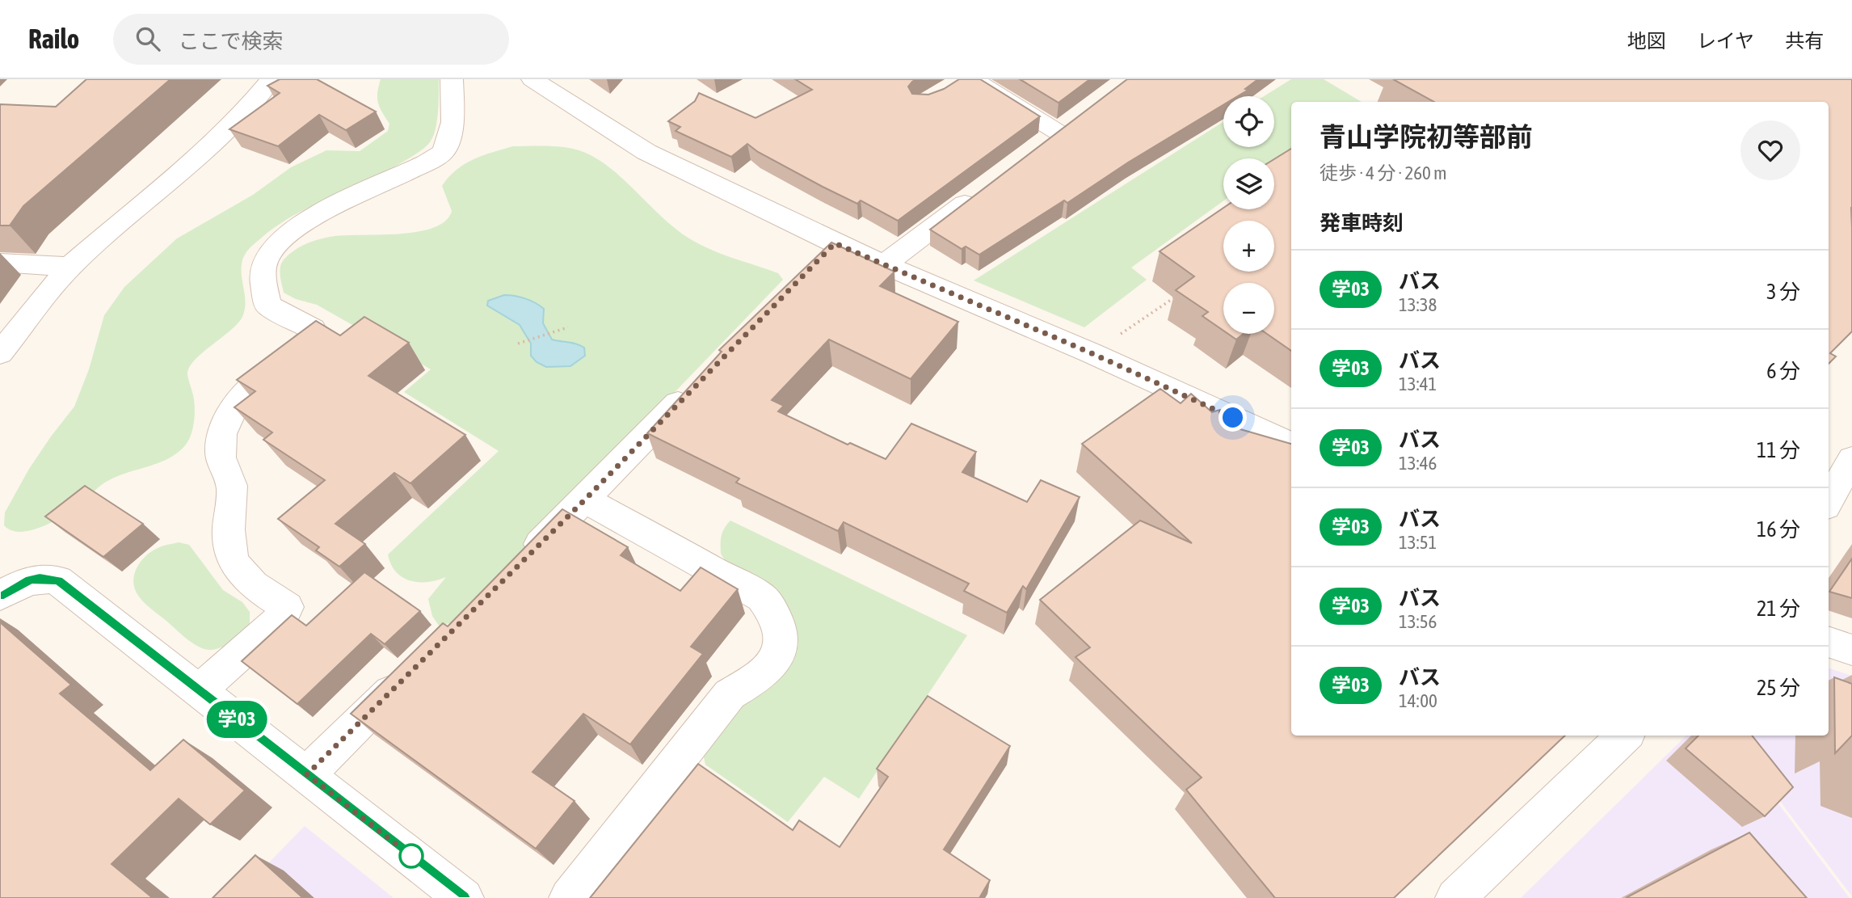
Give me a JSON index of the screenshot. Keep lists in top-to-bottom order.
{
  "lines": ["bus line 学03"],
  "page": {
    "header": "Railo",
    "search": "ここで検索",
    "nav": ["地図", "レイヤ", "共有"],
    "on_map": "学03",
    "map_buttons": ["+", "−"],
    "heading": [
      ["青山学院初等部前", "徒歩 · 4 分 · 260 m"],
      "発車時刻"
    ],
    "list": [
      {
        "mark": "学03",
        "name": "バス",
        "note": "13:38",
        "value": "3 分"
      },
      {
        "mark": "学03",
        "name": "バス",
        "note": "13:41",
        "value": "6 分"
      },
      {
        "mark": "学03",
        "name": "バス",
        "note": "13:46",
        "value": "11 分"
      },
      {
        "mark": "学03",
        "name": "バス",
        "note": "13:51",
        "value": "16 分"
      },
      {
        "mark": "学03",
        "name": "バス",
        "note": "13:56",
        "value": "21 分"
      },
      {
        "mark": "学03",
        "name": "バス",
        "note": "14:00",
        "value": "25 分"
      }
    ]
  }
}
